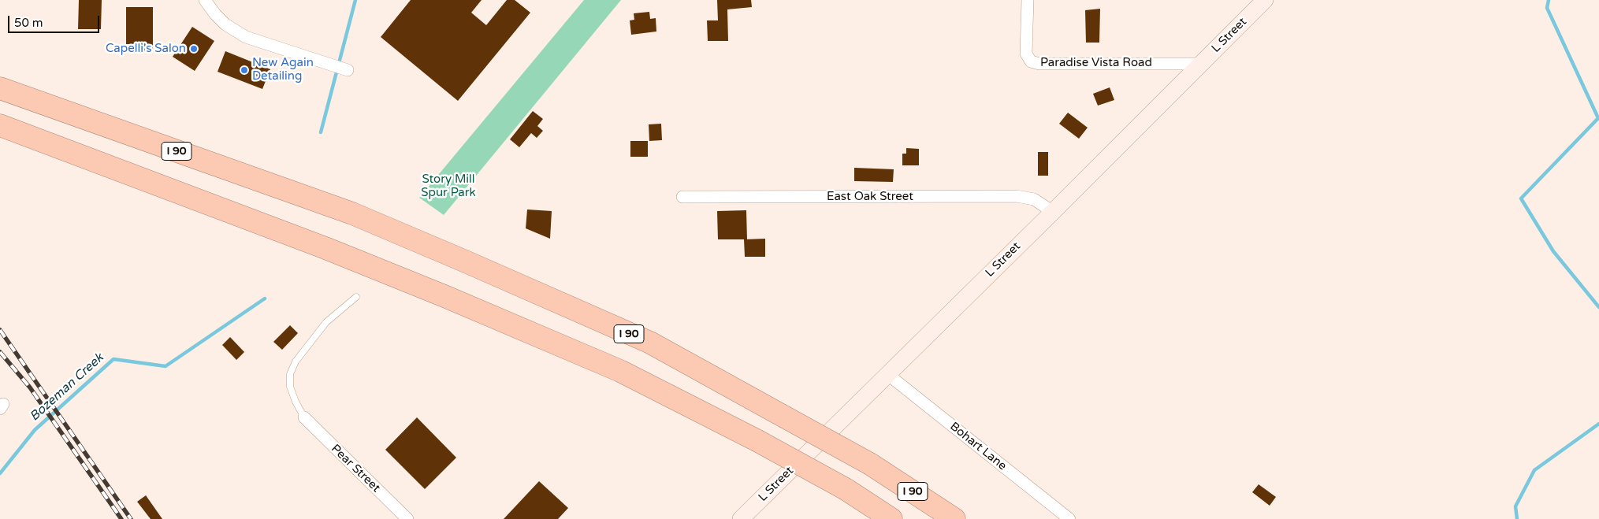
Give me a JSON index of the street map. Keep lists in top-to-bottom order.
{
  "streets": {
    "highway": ["I 90"],
    "street": [
      "L Street",
      "Paradise Vista Road",
      "East Oak Street",
      "Bohart Lane",
      "Pear Street"
    ]
  },
  "crossings": [
    ["L Street", "Paradise Vista Road"],
    ["L Street", "East Oak Street"],
    ["L Street", "Bohart Lane"]
  ],
  "water": ["Bozeman Creek"],
  "parks": ["Story Mill Spur Park"],
  "places": ["Capelli's Salon", "New Again Detailing"],
  "scale_bar": "50 m"
}
